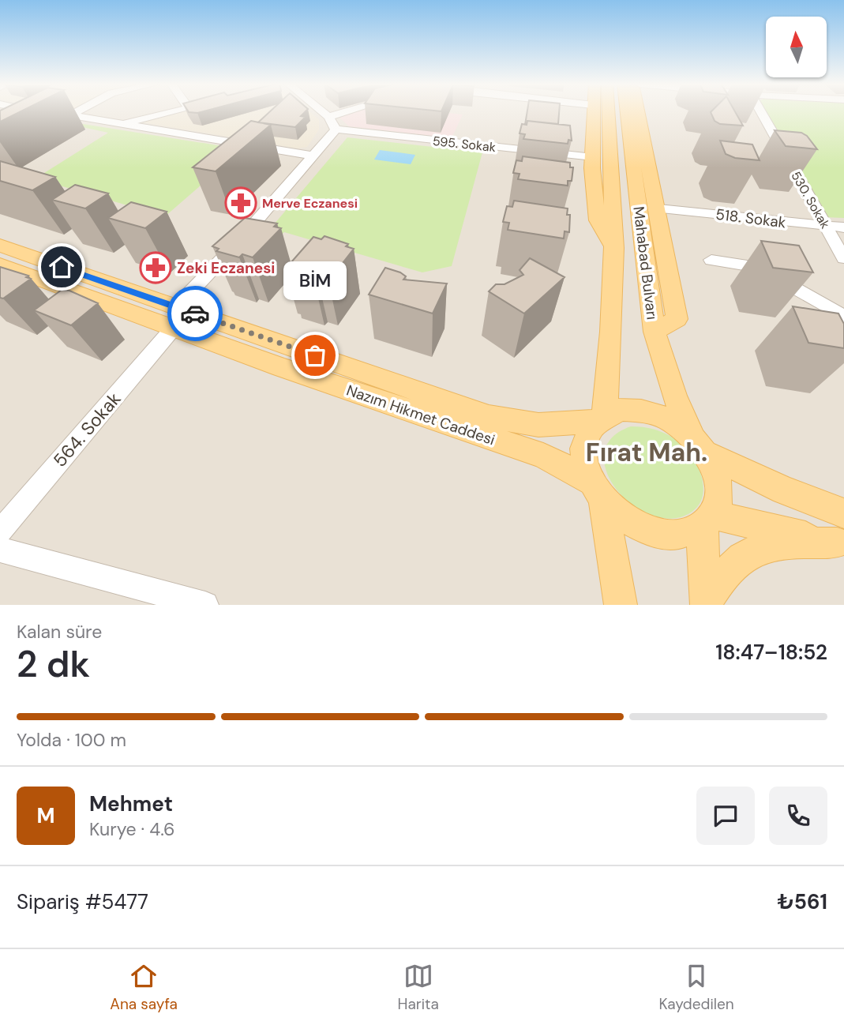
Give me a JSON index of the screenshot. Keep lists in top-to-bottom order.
{
  "streets": {
    "main road": ["Mahabad Bulvarı", "Nazım Hikmet Caddesi"],
    "street": [
      "595. Sokak",
      "530. Sokak",
      "518. Sokak",
      "564. Sokak"
    ]
  },
  "crossings": [
    ["595. Sokak", "564. Sokak"],
    ["530. Sokak", "518. Sokak"],
    ["Mahabad Bulvarı", "Nazım Hikmet Caddesi"],
    ["Nazım Hikmet Caddesi", "564. Sokak"]
  ],
  "districts": ["Fırat Mah."],
  "places": {
    "pharmacy": ["Merve Eczanesi", "Zeki Eczanesi"],
    "other": ["BİM"]
  },
  "north": "top",
  "page": {
    "bubble": "BİM",
    "heading": ["2 dk", "Kalan süre", "18:47–18:52"],
    "panel": [
      "Mehmet",
      "Kurye · 4.6",
      "Sipariş #5477",
      "₺561"
    ],
    "bar": "Yolda · 100 m",
    "round": "M",
    "tabs": ["Ana sayfa", "Harita", "Kaydedilen"]
  }
}
